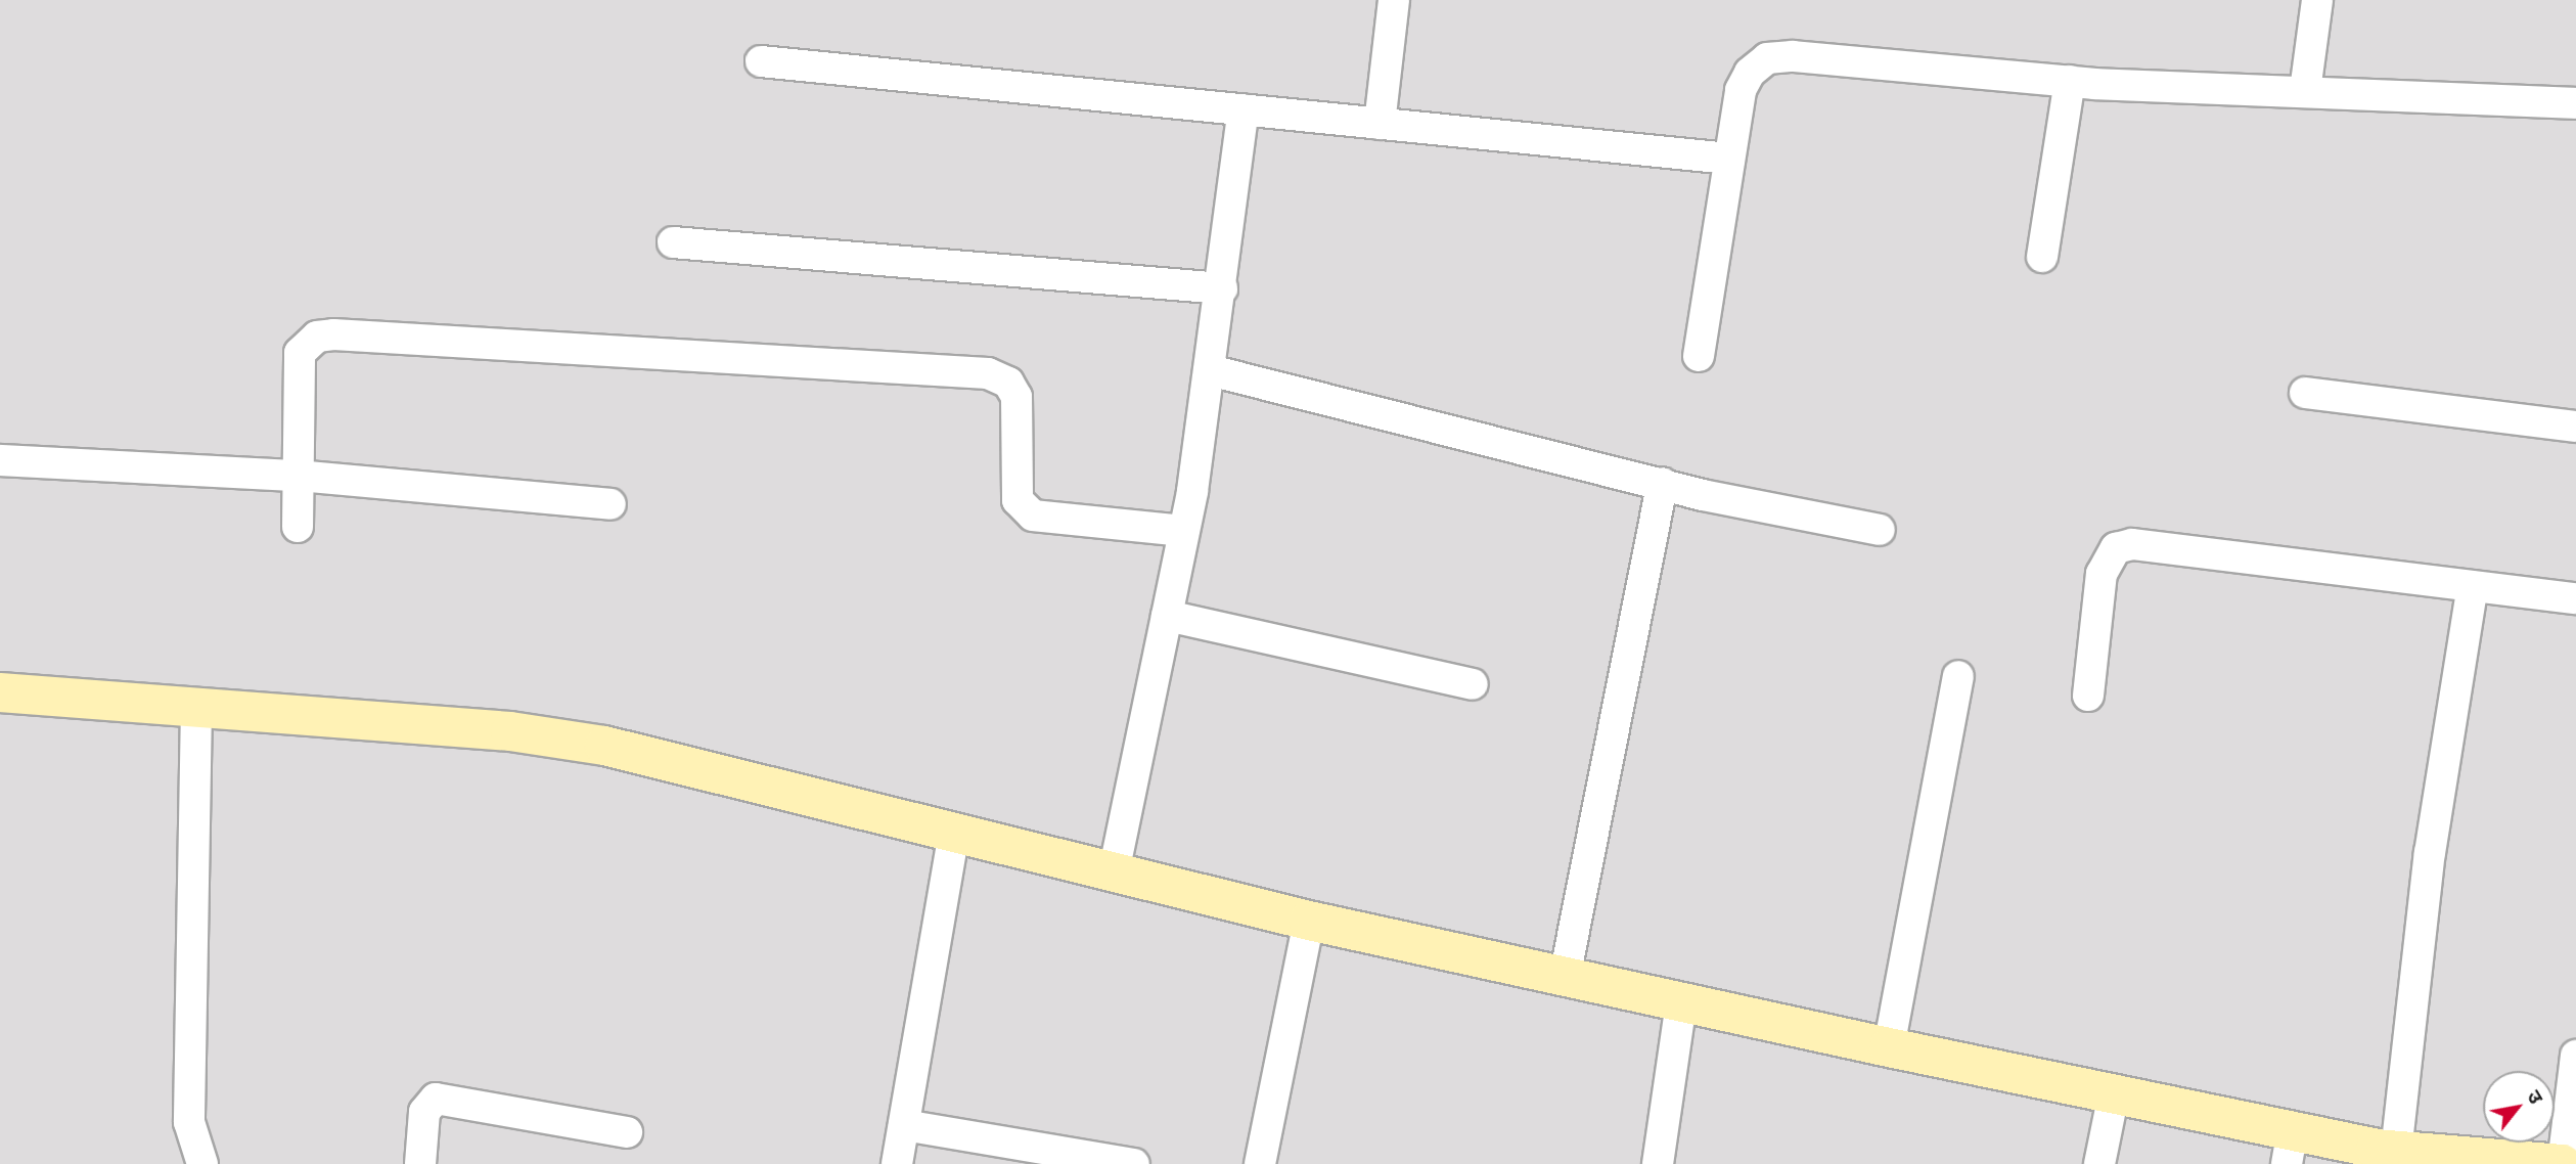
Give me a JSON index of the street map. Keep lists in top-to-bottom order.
{
  "north": "top right"
}
